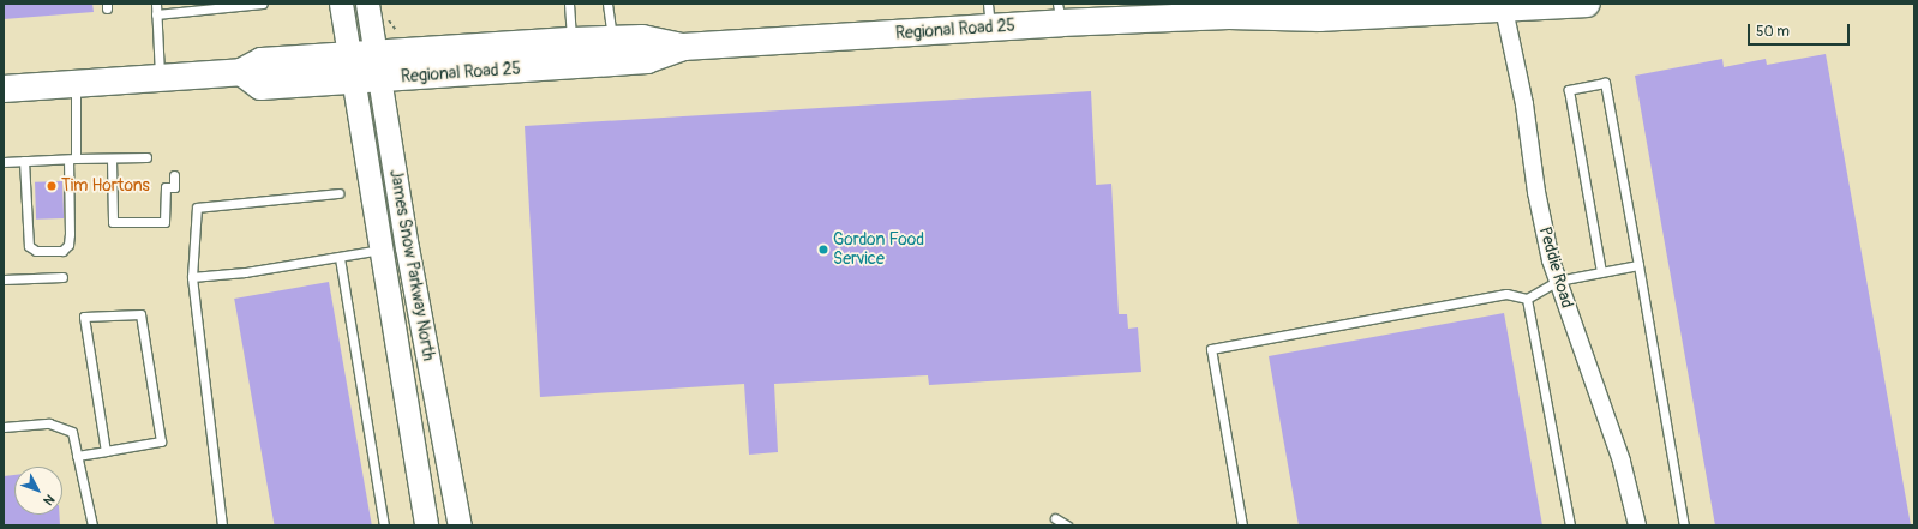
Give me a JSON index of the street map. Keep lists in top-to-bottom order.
{
  "streets": {
    "main road": ["Regional Road 25", "James Snow Parkway North"],
    "street": ["Peddie Road"]
  },
  "crossings": [
    ["Regional Road 25", "James Snow Parkway North"],
    ["Regional Road 25", "Peddie Road"]
  ],
  "places": ["Tim Hortons", "Gordon Food Service"],
  "scale_bar": "50 m",
  "north": "bottom right"
}
